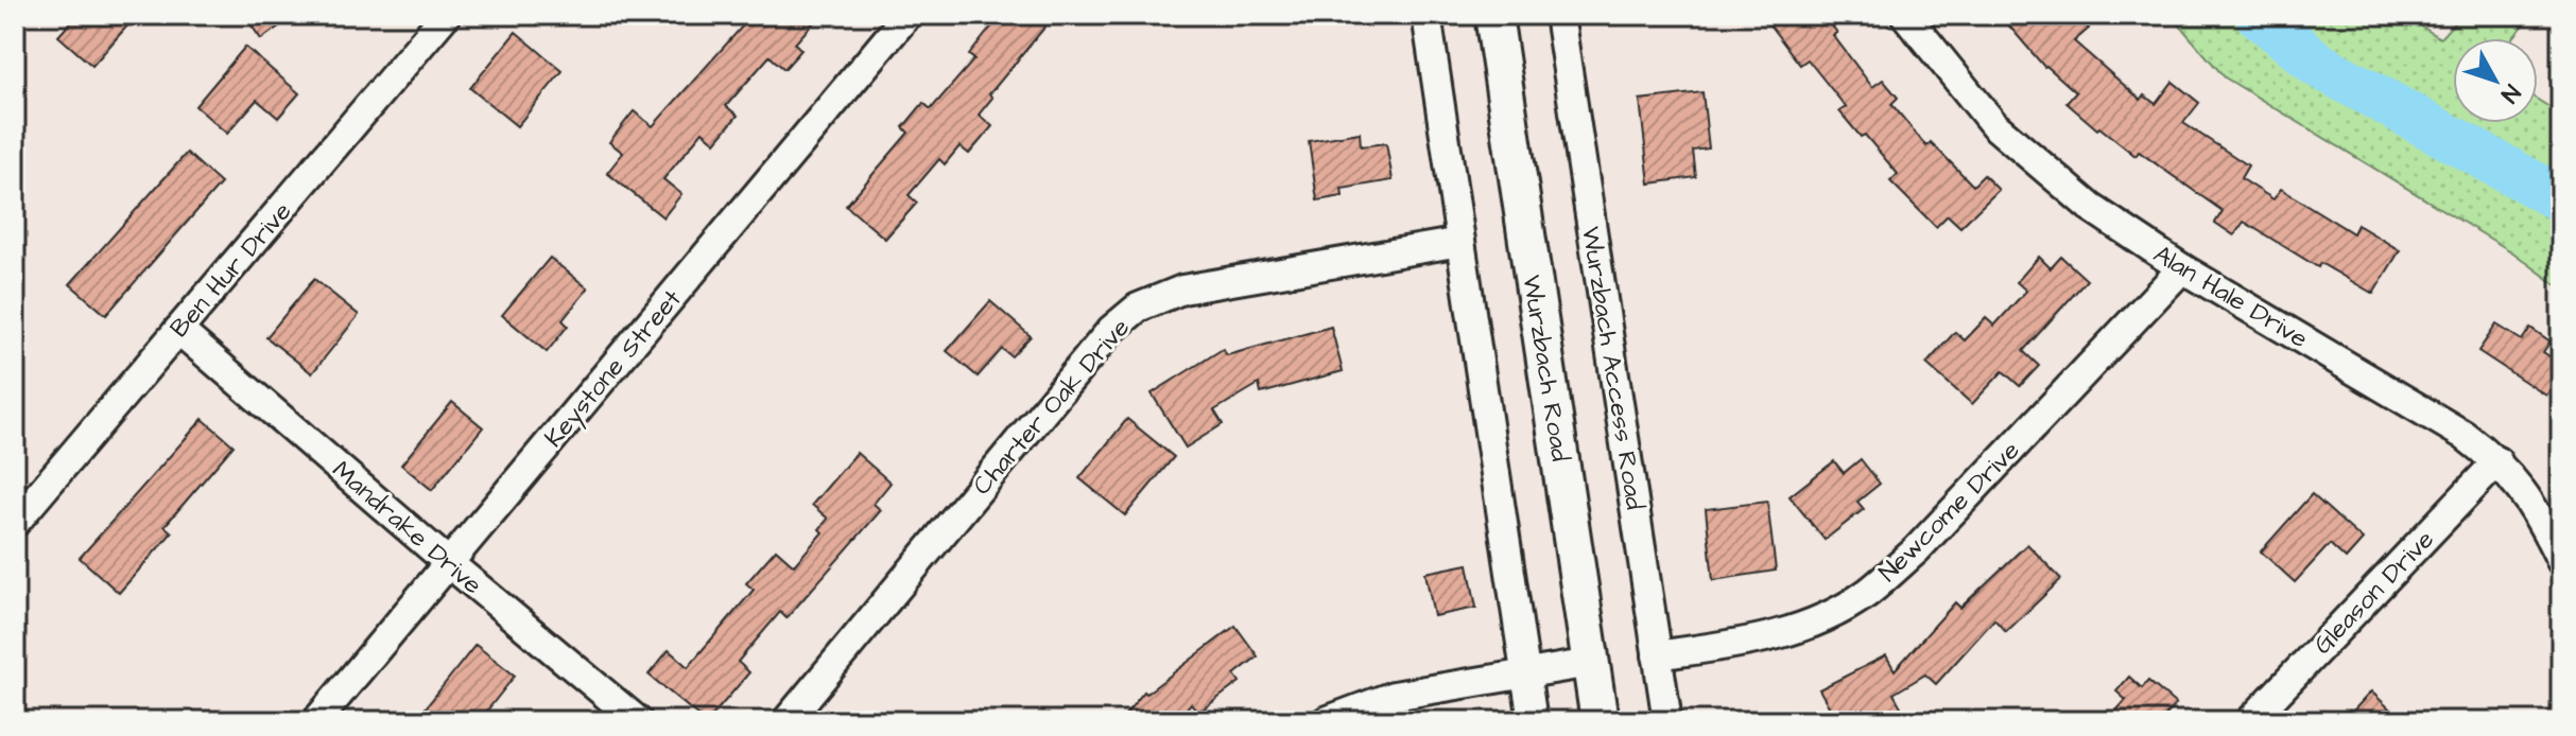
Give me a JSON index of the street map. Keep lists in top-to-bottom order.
{
  "streets": {
    "main road": ["Wurzbach Road"],
    "street": [
      "Ben Hur Drive",
      "Alan Hale Drive",
      "Keystone Street",
      "Wurzbach Access Road",
      "Charter Oak Drive",
      "Newcome Drive",
      "Mandrake Drive",
      "Gleason Drive"
    ]
  },
  "crossings": [
    ["Ben Hur Drive", "Mandrake Drive"],
    ["Alan Hale Drive", "Newcome Drive"],
    ["Alan Hale Drive", "Gleason Drive"],
    ["Keystone Street", "Mandrake Drive"],
    ["Wurzbach Access Road", "Newcome Drive"]
  ],
  "north": "bottom right"
}
